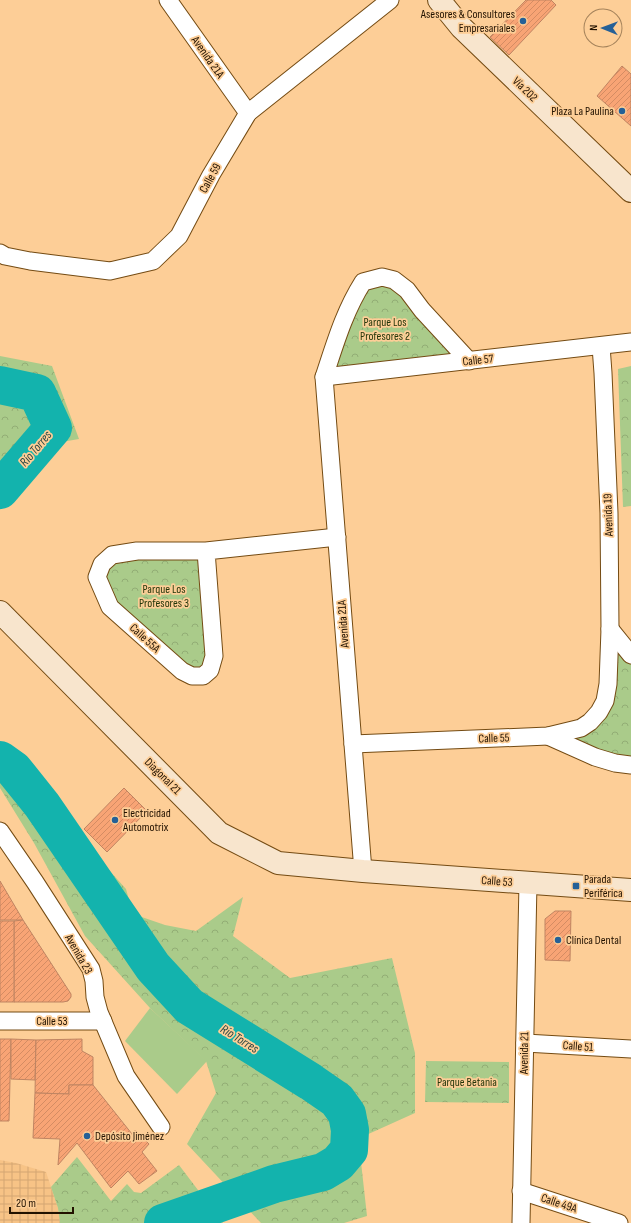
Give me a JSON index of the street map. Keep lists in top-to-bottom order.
{
  "streets": {
    "main road": ["Vía 202", "Diagonal 21", "Calle 53"],
    "street": [
      "Avenida 21A",
      "Calle 59",
      "Calle 57",
      "Avenida 19",
      "Calle 55A",
      "Calle 55",
      "Avenida 23",
      "Calle 51",
      "Avenida 21",
      "Calle 49A"
    ]
  },
  "crossings": [
    ["Avenida 21A", "Calle 59"],
    ["Avenida 21A", "Calle 57"],
    ["Avenida 21A", "Calle 55A"],
    ["Avenida 21A", "Calle 55"],
    ["Avenida 21A", "Diagonal 21"],
    ["Avenida 21A", "Calle 53"],
    ["Calle 57", "Avenida 19"],
    ["Avenida 19", "Calle 55"],
    ["Diagonal 21", "Calle 53"],
    ["Calle 53", "Avenida 23"],
    ["Calle 53", "Avenida 21"],
    ["Calle 51", "Avenida 21"],
    ["Avenida 21", "Calle 49A"]
  ],
  "water": ["Río Torres"],
  "parks": ["Parque Los Profesores 2", "Parque Los Profesores 3", "Parque Betania"],
  "places": {
    "other": [
      "Asesores & Consultores Empresariales",
      "Plaza La Paulina",
      "Electricidad Automotrix",
      "Clínica Dental",
      "Depósito Jiménez"
    ],
    "transit": ["Parada Periférica"]
  },
  "scale_bar": "20 m",
  "north": "left"
}
